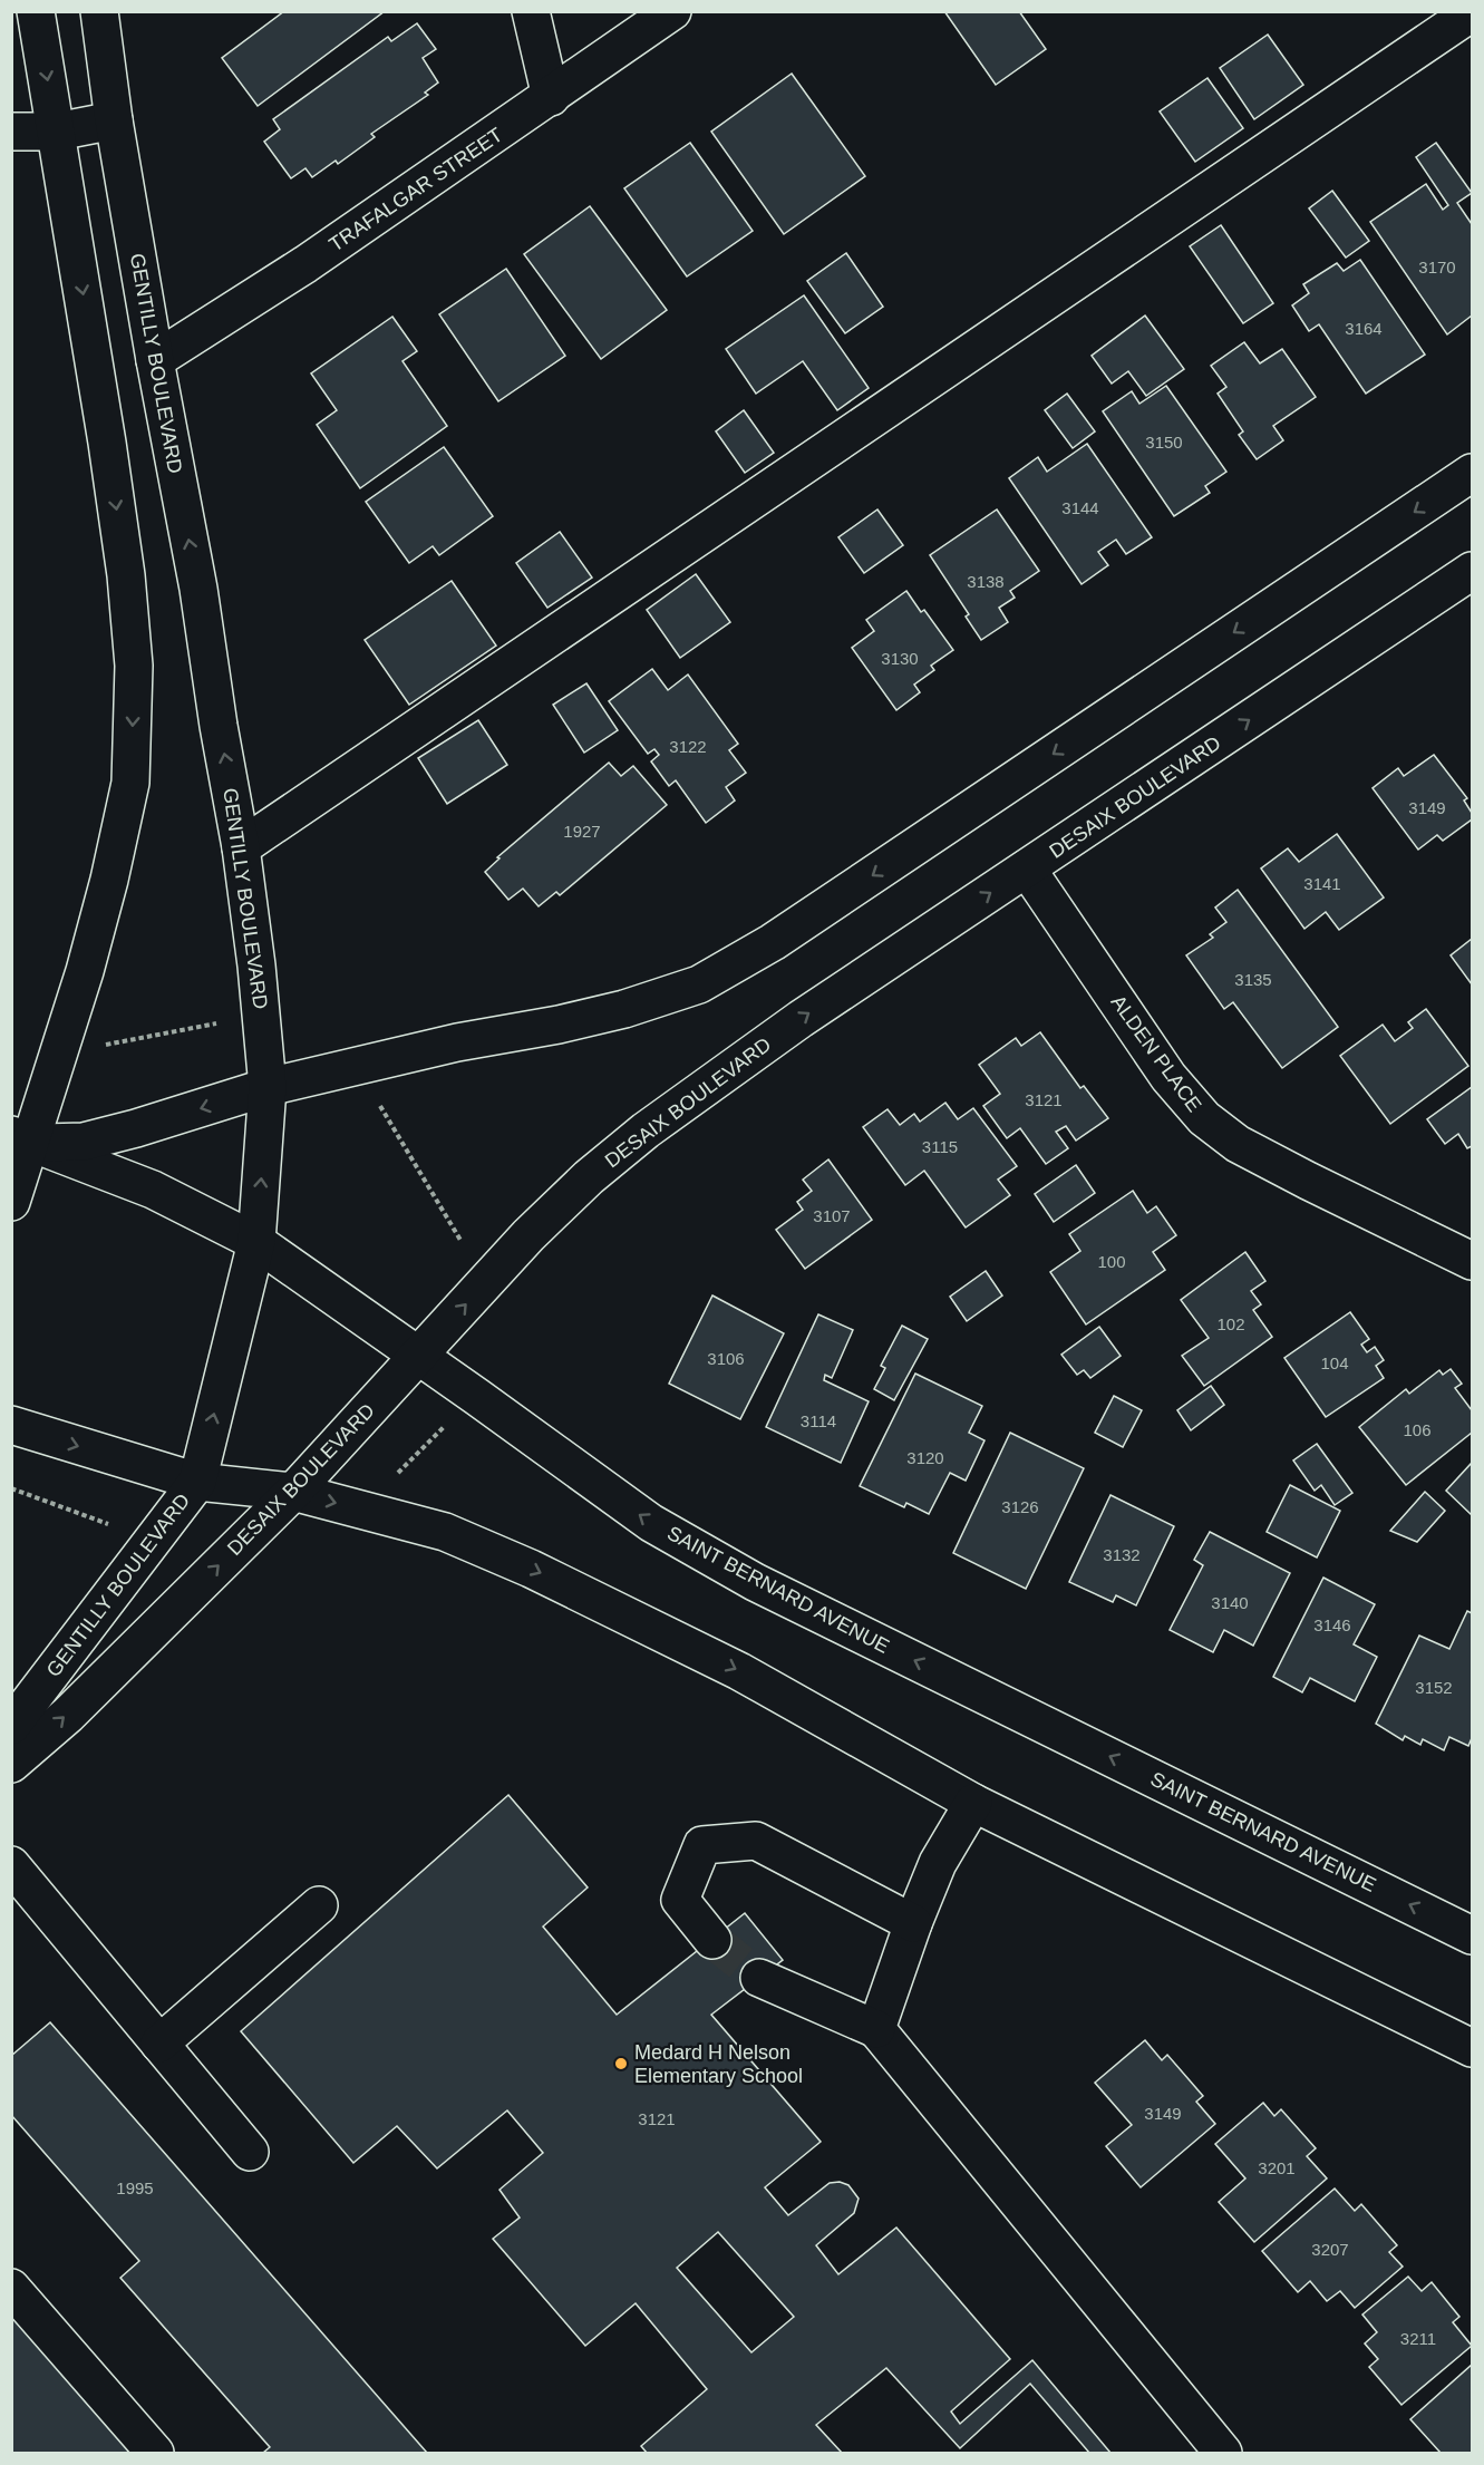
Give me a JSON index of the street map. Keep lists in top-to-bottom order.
{
  "streets": {
    "street": [
      "TRAFALGAR STREET",
      "GENTILLY BOULEVARD",
      "DESAIX BOULEVARD",
      "ALDEN PLACE",
      "SAINT BERNARD AVENUE"
    ]
  },
  "crossings": [
    ["TRAFALGAR STREET", "GENTILLY BOULEVARD"],
    ["GENTILLY BOULEVARD", "SAINT BERNARD AVENUE"],
    ["DESAIX BOULEVARD", "ALDEN PLACE"],
    ["DESAIX BOULEVARD", "SAINT BERNARD AVENUE"]
  ],
  "places": ["Medard H Nelson Elementary School"],
  "house_numbers": [
    "3170",
    "3164",
    "3150",
    "3144",
    "3138",
    "3130",
    "3122",
    "3149",
    "1927",
    "3141",
    "3135",
    "3121",
    "3115",
    "3107",
    "100",
    "102",
    "3106",
    "104",
    "3114",
    "106",
    "3120",
    "3126",
    "3132",
    "3140",
    "3146",
    "3152",
    "3149",
    "3121",
    "3201",
    "1995",
    "3207",
    "3211"
  ]
}
